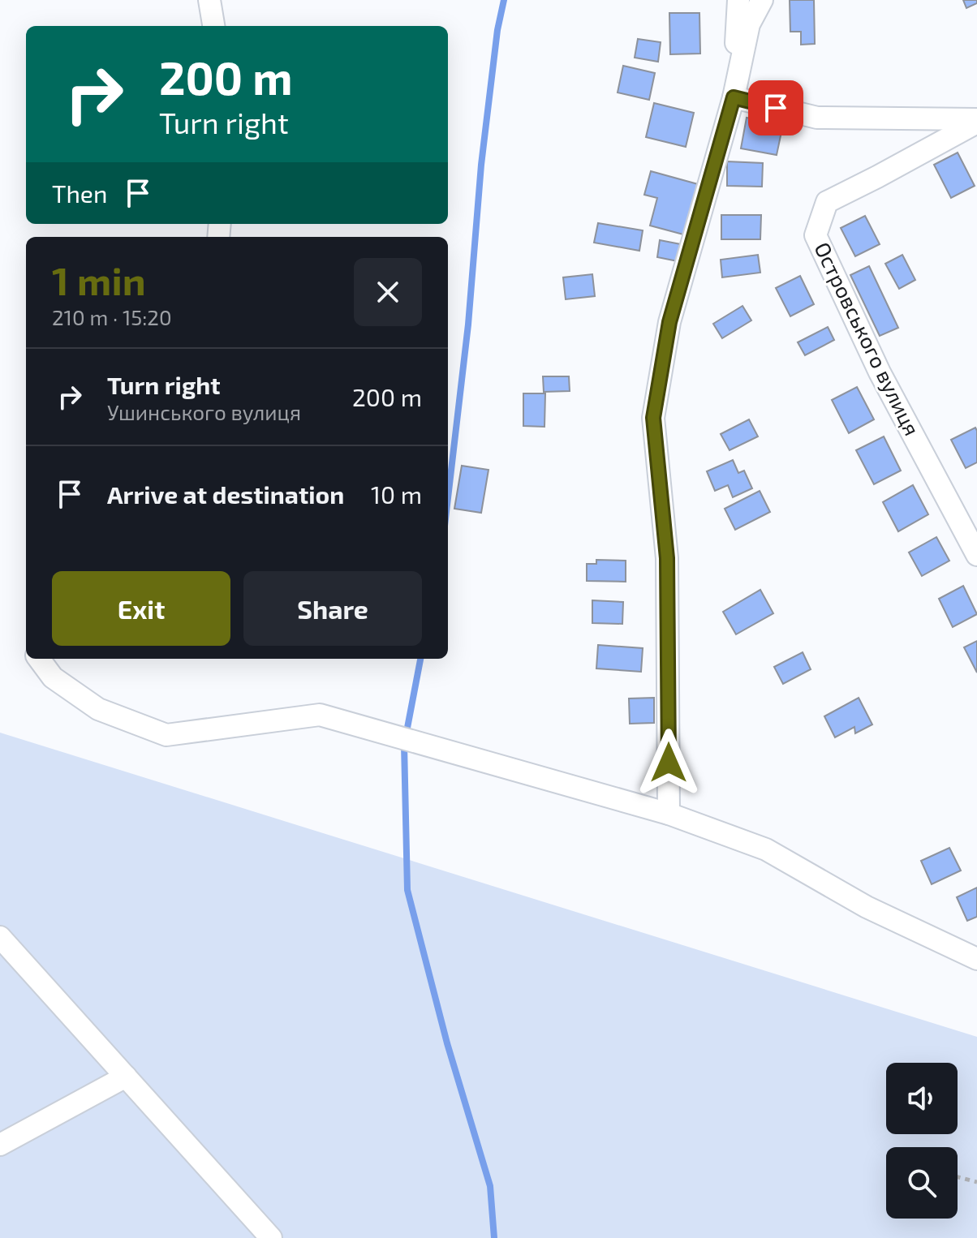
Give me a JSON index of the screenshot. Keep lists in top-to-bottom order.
{
  "streets": {
    "street": ["Островського вулиця"]
  },
  "page": {
    "turn": ["200 m", "Turn right"],
    "then": "Then",
    "heading": ["1 min", "210 m · 15:20"],
    "list": [
      {
        "name": "Turn right",
        "note": "Ушинського вулиця",
        "value": "200 m"
      },
      {
        "name": "Arrive at destination",
        "value": "10 m"
      }
    ],
    "buttons": ["Exit", "Share"]
  }
}
